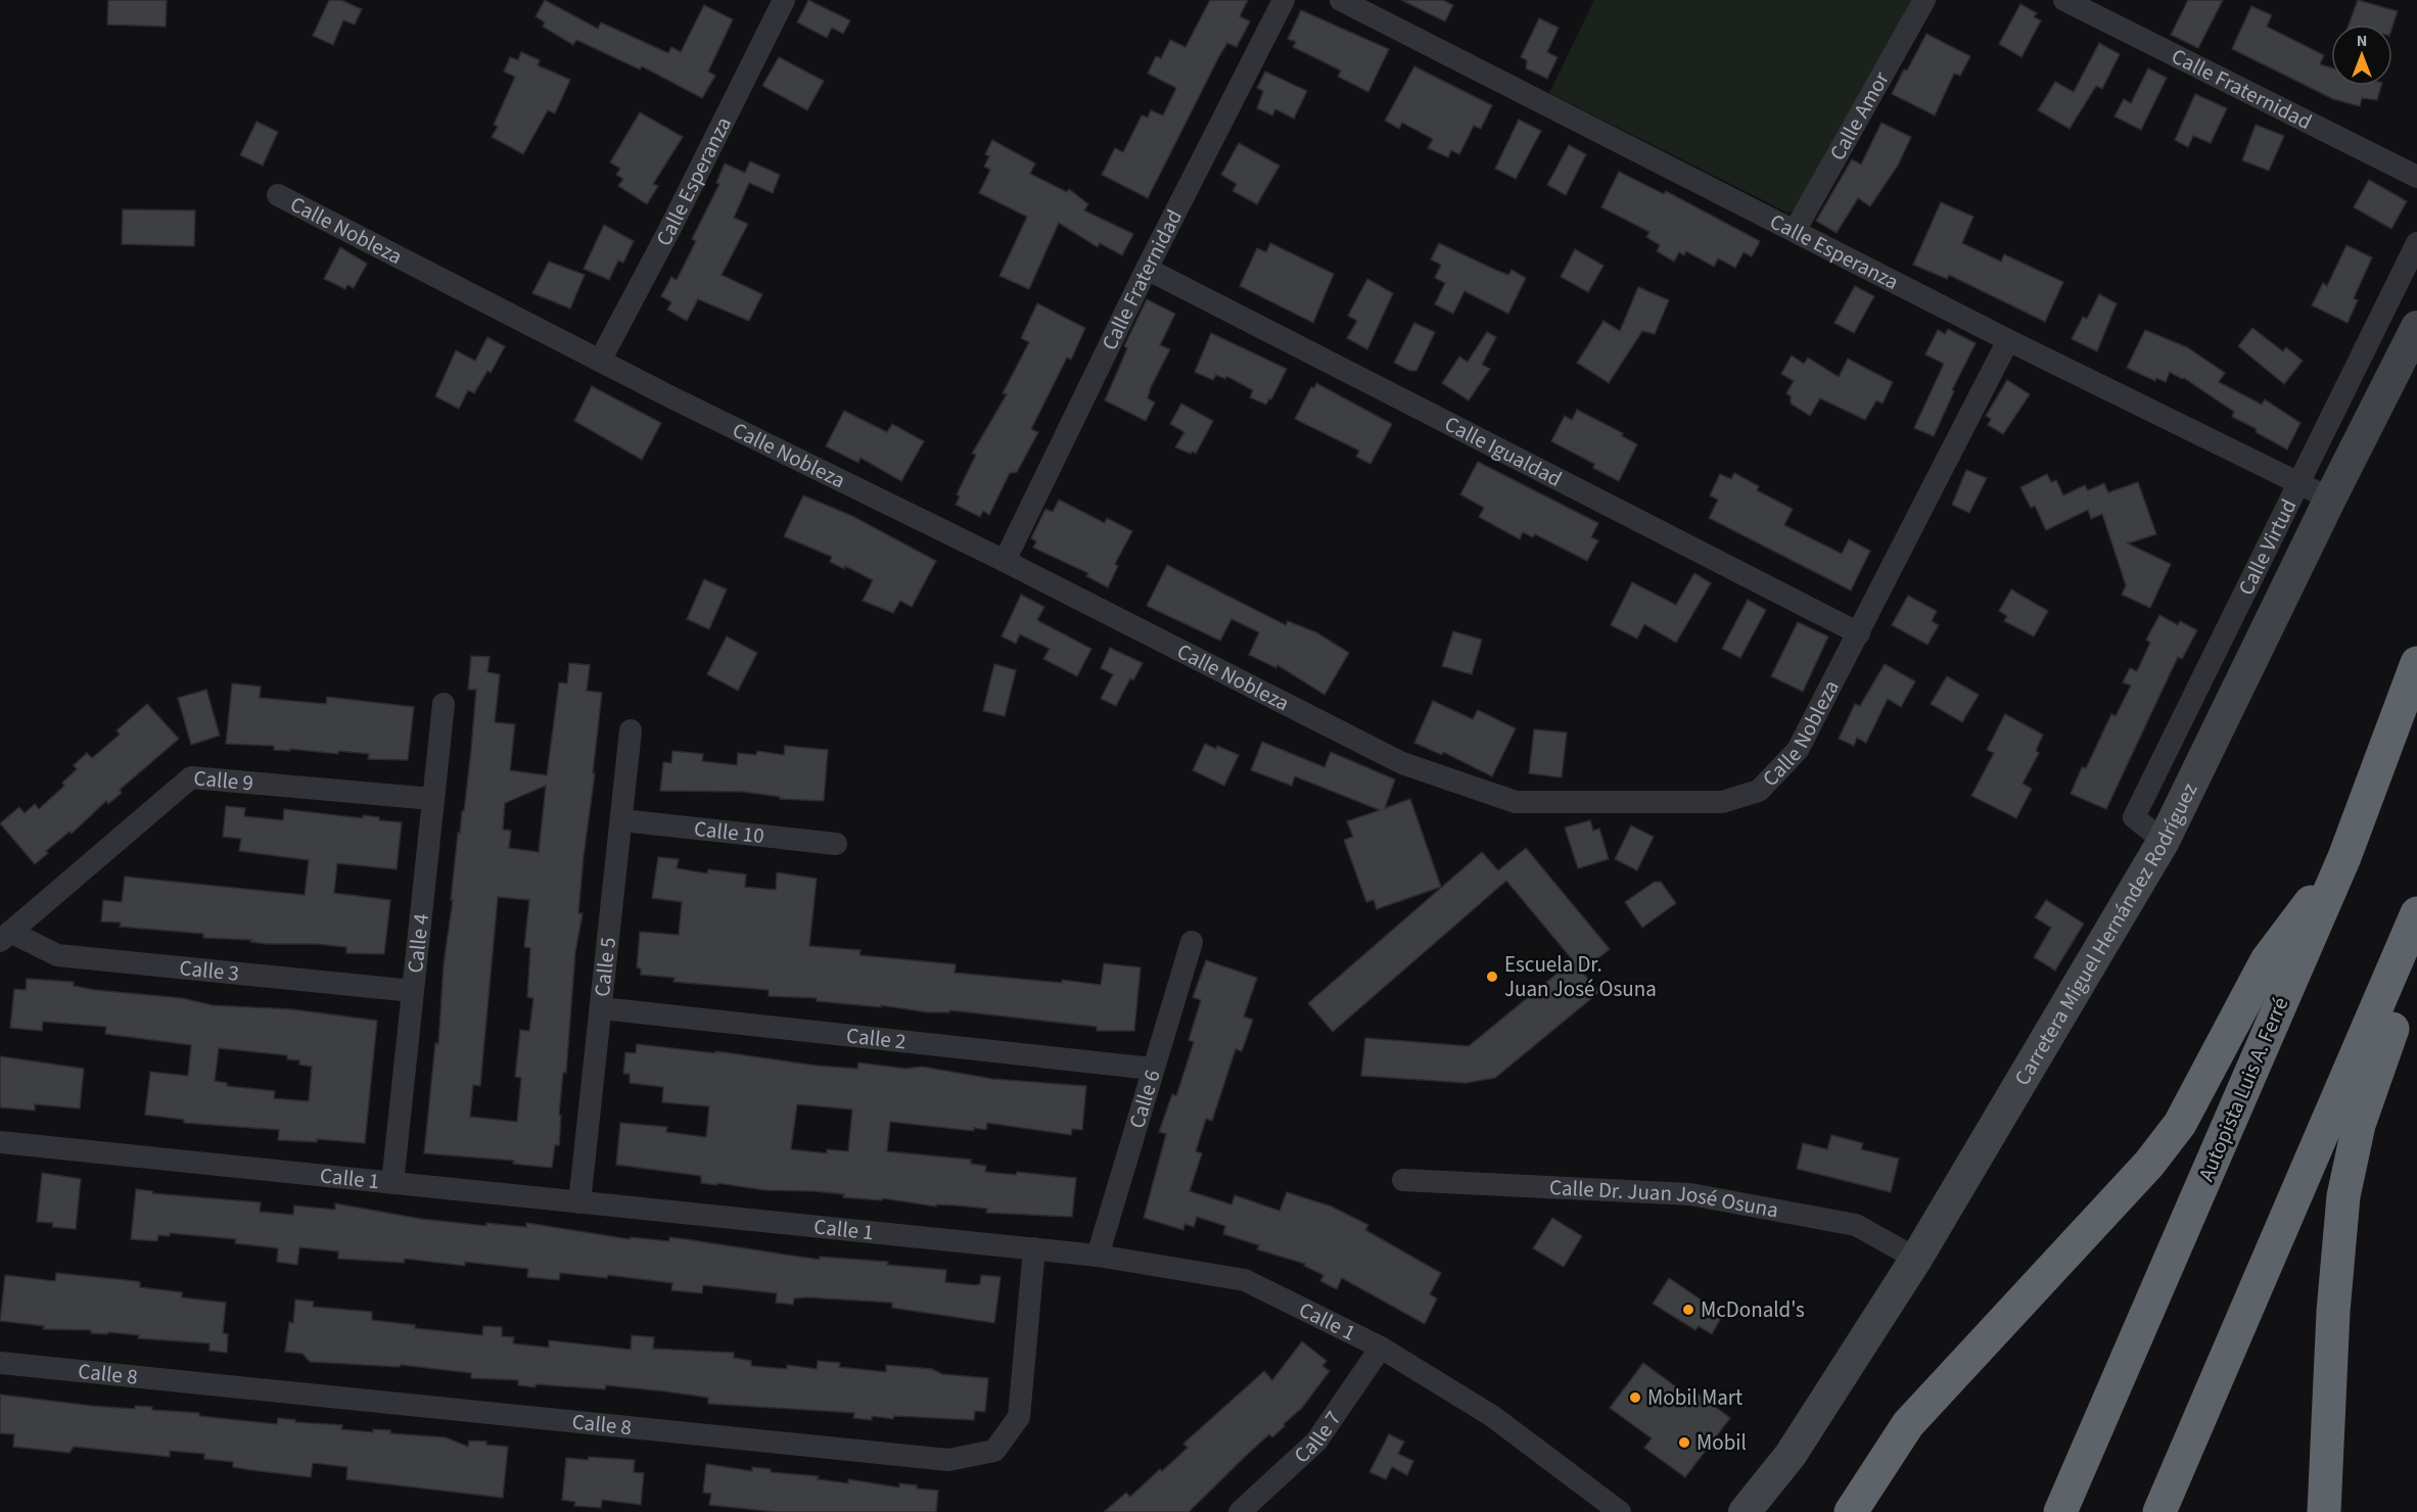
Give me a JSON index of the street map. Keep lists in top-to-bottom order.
{
  "streets": {
    "highway": ["Autopista Luis A. Ferré"],
    "street": [
      "Calle Fraternidad",
      "Calle Amor",
      "Calle Esperanza",
      "Calle Nobleza",
      "Calle Igualdad",
      "Calle Virtud",
      "Calle 9",
      "Calle 10",
      "Carretera Miguel Hernández Rodríguez",
      "Calle 4",
      "Calle 5",
      "Calle 3",
      "Calle 2",
      "Calle 6",
      "Calle 1",
      "Calle Dr. Juan José Osuna",
      "Calle 8",
      "Calle 7"
    ]
  },
  "crossings": [
    ["Calle Fraternidad", "Calle Nobleza"],
    ["Calle Fraternidad", "Calle Igualdad"],
    ["Calle Amor", "Calle Esperanza"],
    ["Calle Esperanza", "Calle Nobleza"],
    ["Calle Esperanza", "Calle Virtud"],
    ["Calle Esperanza", "Carretera Miguel Hernández Rodríguez"],
    ["Calle Nobleza", "Calle Igualdad"],
    ["Calle Virtud", "Carretera Miguel Hernández Rodríguez"],
    ["Calle 9", "Calle 4"],
    ["Calle 9", "Calle 3"],
    ["Calle 10", "Calle 5"],
    ["Carretera Miguel Hernández Rodríguez", "Calle Dr. Juan José Osuna"],
    ["Calle 4", "Calle 3"],
    ["Calle 4", "Calle 1"],
    ["Calle 5", "Calle 2"],
    ["Calle 5", "Calle 1"],
    ["Calle 2", "Calle 6"],
    ["Calle 6", "Calle 1"],
    ["Calle 1", "Calle 8"],
    ["Calle 1", "Calle 7"]
  ],
  "places": [
    "Escuela Dr. Juan José Osuna",
    "McDonald's",
    "Mobil Mart",
    "Mobil"
  ],
  "north": "top"
}
